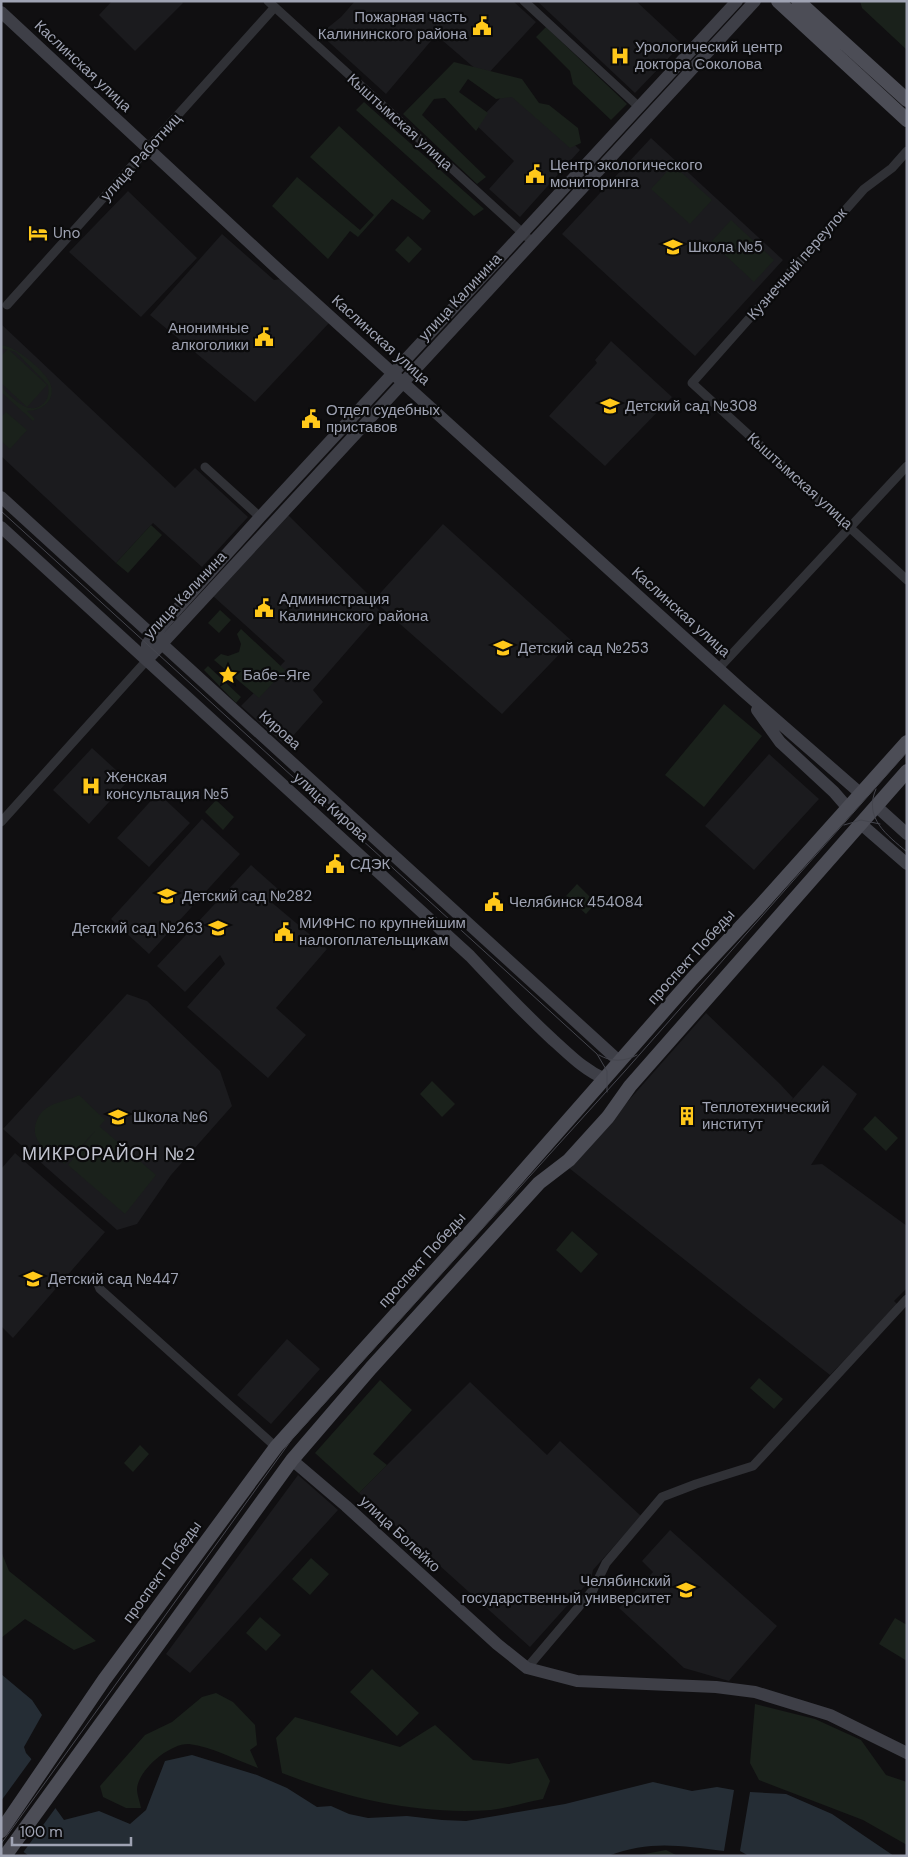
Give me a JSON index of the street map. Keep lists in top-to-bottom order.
{
  "streets": {
    "main road": [
      "Каслинская улица",
      "улица Калинина",
      "Кирова",
      "улица Кирова",
      "проспект Победы",
      "улица Болейко"
    ],
    "street": ["Кыштымская улица", "улица Работниц", "Кузнечный переулок"]
  },
  "crossings": [
    ["Каслинская улица", "улица Работниц"],
    ["Каслинская улица", "улица Калинина"],
    ["Каслинская улица", "проспект Победы"],
    ["Кыштымская улица", "улица Работниц"],
    ["Кыштымская улица", "Кузнечный переулок"],
    ["Кыштымская улица", "улица Калинина"],
    ["улица Калинина", "Кирова"],
    ["улица Калинина", "улица Кирова"],
    ["Кирова", "проспект Победы"],
    ["улица Кирова", "проспект Победы"],
    ["проспект Победы", "улица Болейко"]
  ],
  "districts": ["МИКРОРАЙОН №2"],
  "places": {
    "public building": [
      "Пожарная часть Калининского района",
      "Центр экологического мониторинга",
      "Анонимные алкоголики",
      "Отдел судебных приставов",
      "Администрация Калининского района",
      "СДЭК",
      "Челябинск 454084",
      "МИФНС по крупнейшим налогоплательщикам"
    ],
    "hospital": ["Урологический центр доктора Соколова", "Женская консультация №5"],
    "hotel": ["Uno"],
    "school or university": [
      "Школа №5",
      "Детский сад №308",
      "Детский сад №253",
      "Детский сад №282",
      "Детский сад №263",
      "Школа №6",
      "Детский сад №447",
      "Челябинский государственный университет"
    ],
    "place": ["Бабе-Яге"],
    "building": ["Теплотехнический институт"]
  },
  "scale_bar": "100 m"
}
